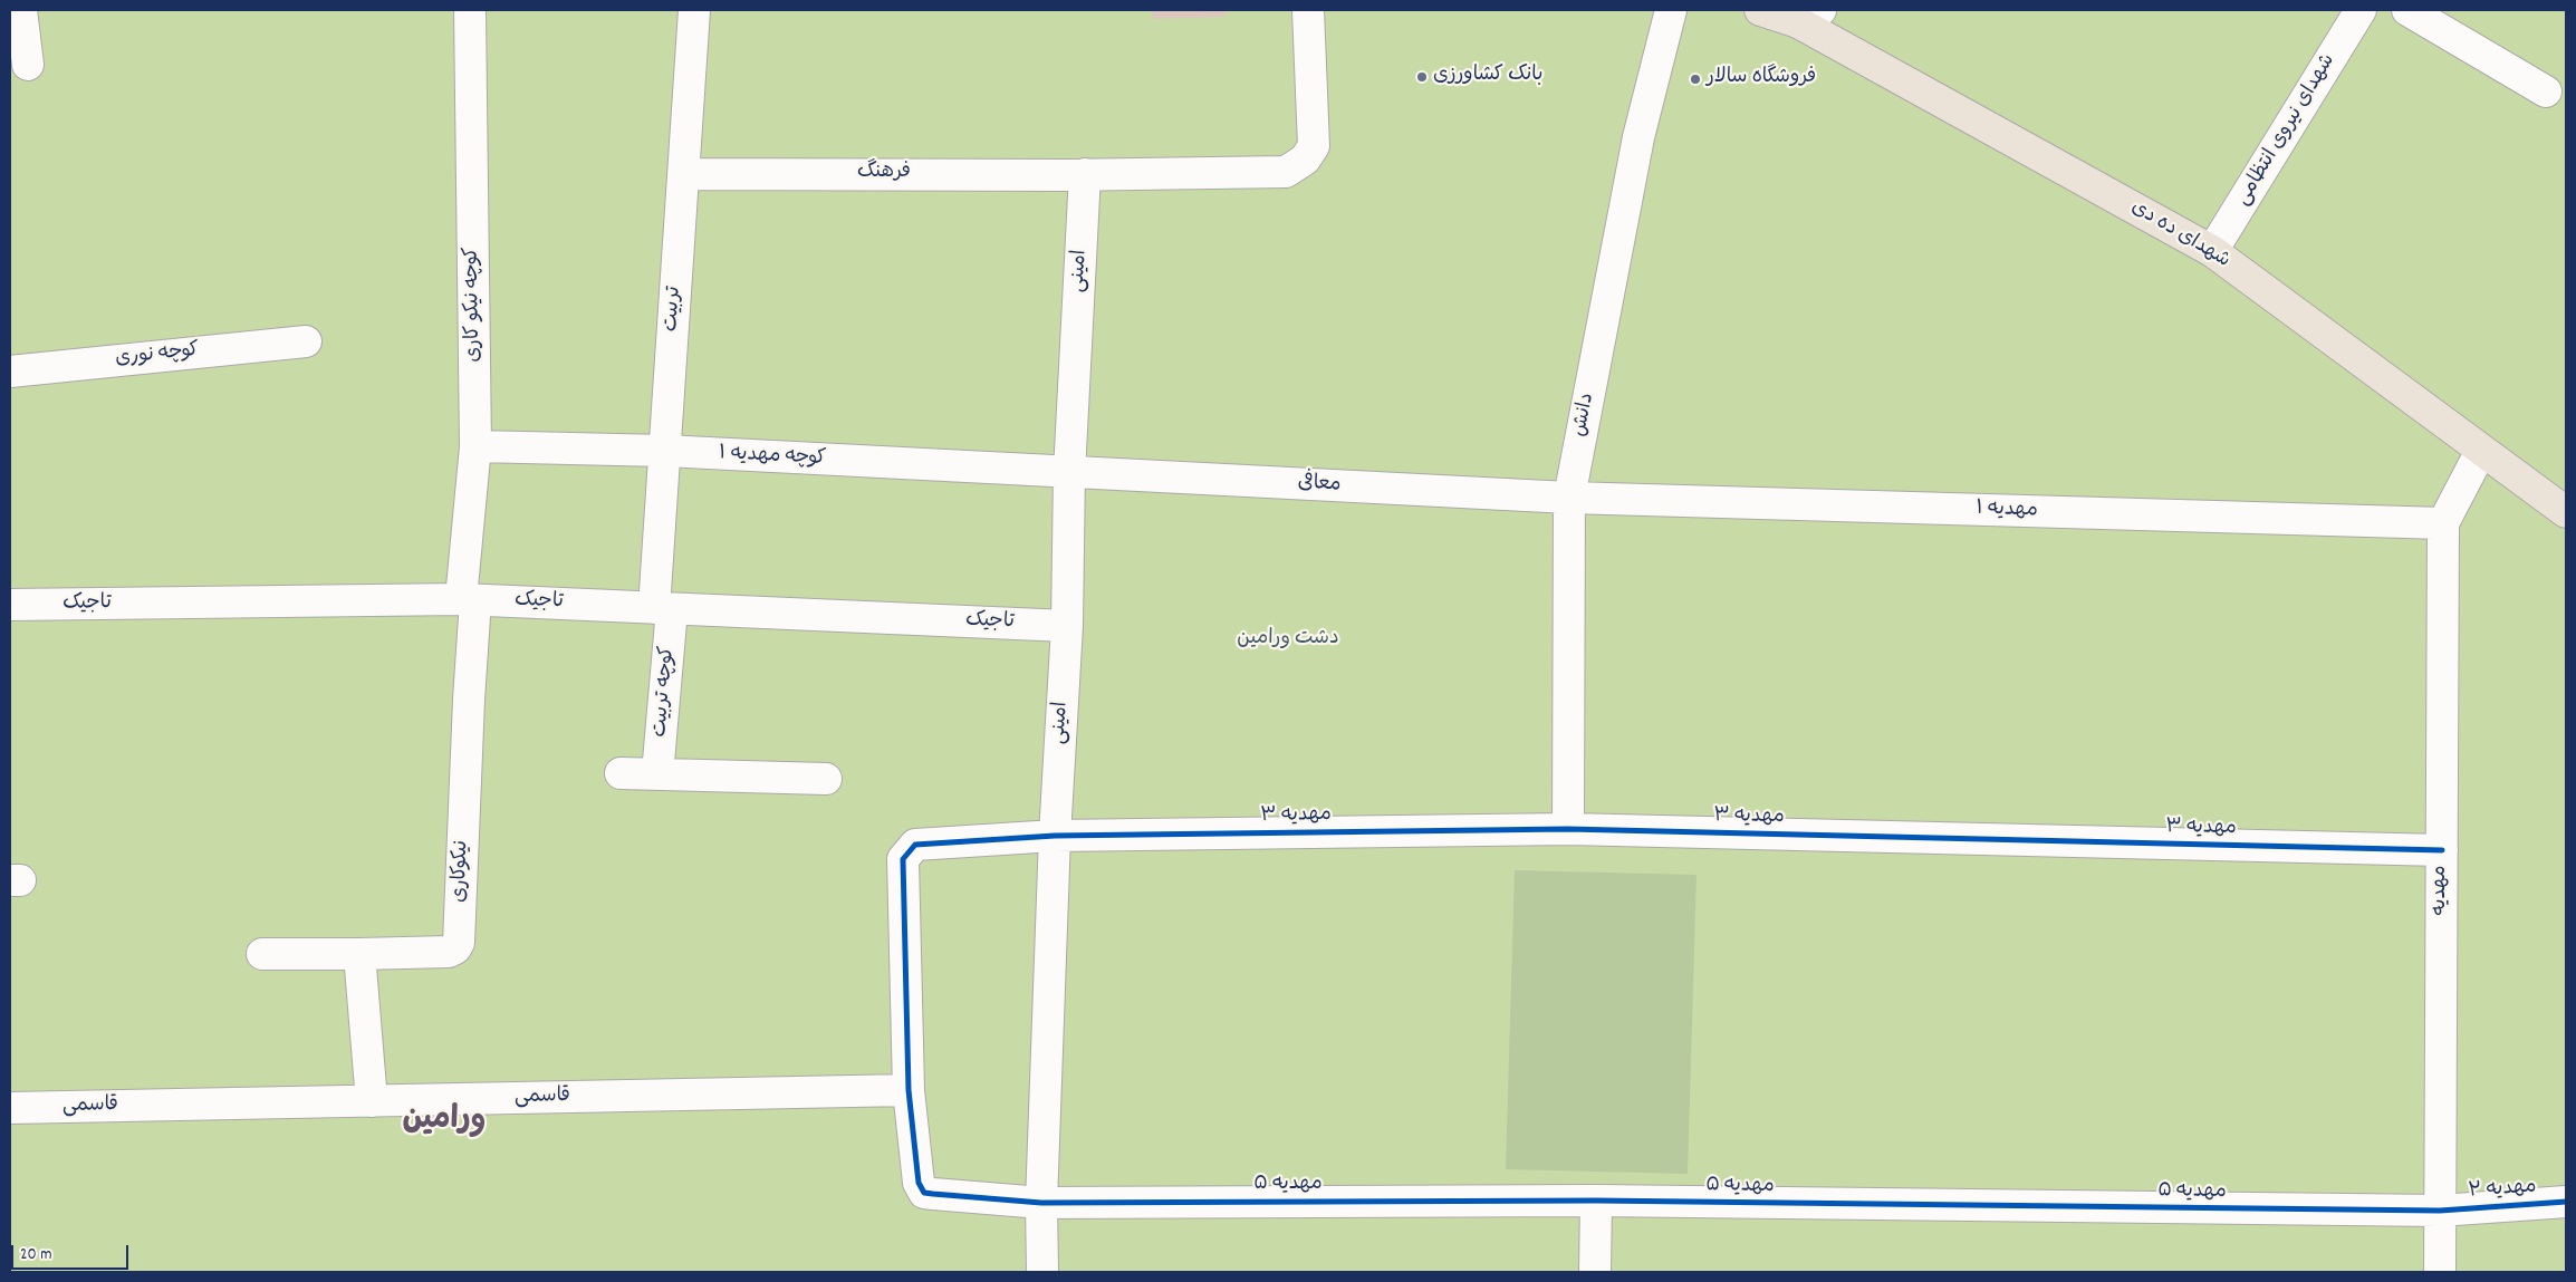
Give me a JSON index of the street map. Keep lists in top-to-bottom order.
{
  "streets": {
    "main road": ["شهدای ده دی"],
    "street": [
      "شهدای نیروی انتظامی",
      "فرهنگ",
      "امینی",
      "کوچه نیکو کاری",
      "تربیت",
      "کوچه نوری",
      "دانش",
      "کوچه مهدیه ۱",
      "معافی",
      "مهدیه ۱",
      "تاجیک",
      "کوچه تربیت",
      "مهدیه ۳",
      "نیکوکاری",
      "مهدیه",
      "قاسمی",
      "مهدیه ۵",
      "مهدیه ۲"
    ]
  },
  "crossings": [
    ["شهدای نیروی انتظامی", "شهدای ده دی"],
    ["فرهنگ", "امینی"],
    ["فرهنگ", "تربیت"],
    ["شهدای ده دی", "مهدیه"],
    ["امینی", "کوچه مهدیه ۱"],
    ["امینی", "معافی"],
    ["امینی", "تاجیک"],
    ["امینی", "مهدیه ۳"],
    ["امینی", "مهدیه ۵"],
    ["کوچه نیکو کاری", "کوچه مهدیه ۱"],
    ["کوچه نیکو کاری", "تاجیک"],
    ["کوچه نیکو کاری", "نیکوکاری"],
    ["تربیت", "کوچه مهدیه ۱"],
    ["تربیت", "تاجیک"],
    ["تربیت", "کوچه تربیت"],
    ["دانش", "معافی"],
    ["دانش", "مهدیه ۱"],
    ["دانش", "مهدیه ۳"],
    ["کوچه مهدیه ۱", "معافی"],
    ["معافی", "مهدیه ۱"],
    ["مهدیه ۱", "مهدیه"],
    ["تاجیک", "کوچه تربیت"],
    ["تاجیک", "نیکوکاری"],
    ["مهدیه ۳", "مهدیه"],
    ["مهدیه ۳", "قاسمی"],
    ["مهدیه ۳", "مهدیه ۵"],
    ["مهدیه", "مهدیه ۵"],
    ["مهدیه", "مهدیه ۲"],
    ["قاسمی", "مهدیه ۵"],
    ["مهدیه ۵", "مهدیه ۲"]
  ],
  "districts": ["ورامین"],
  "parks": ["دشت ورامین"],
  "places": ["بانک کشاورزی", "فروشگاه سالار"],
  "scale_bar": "20 m"
}
